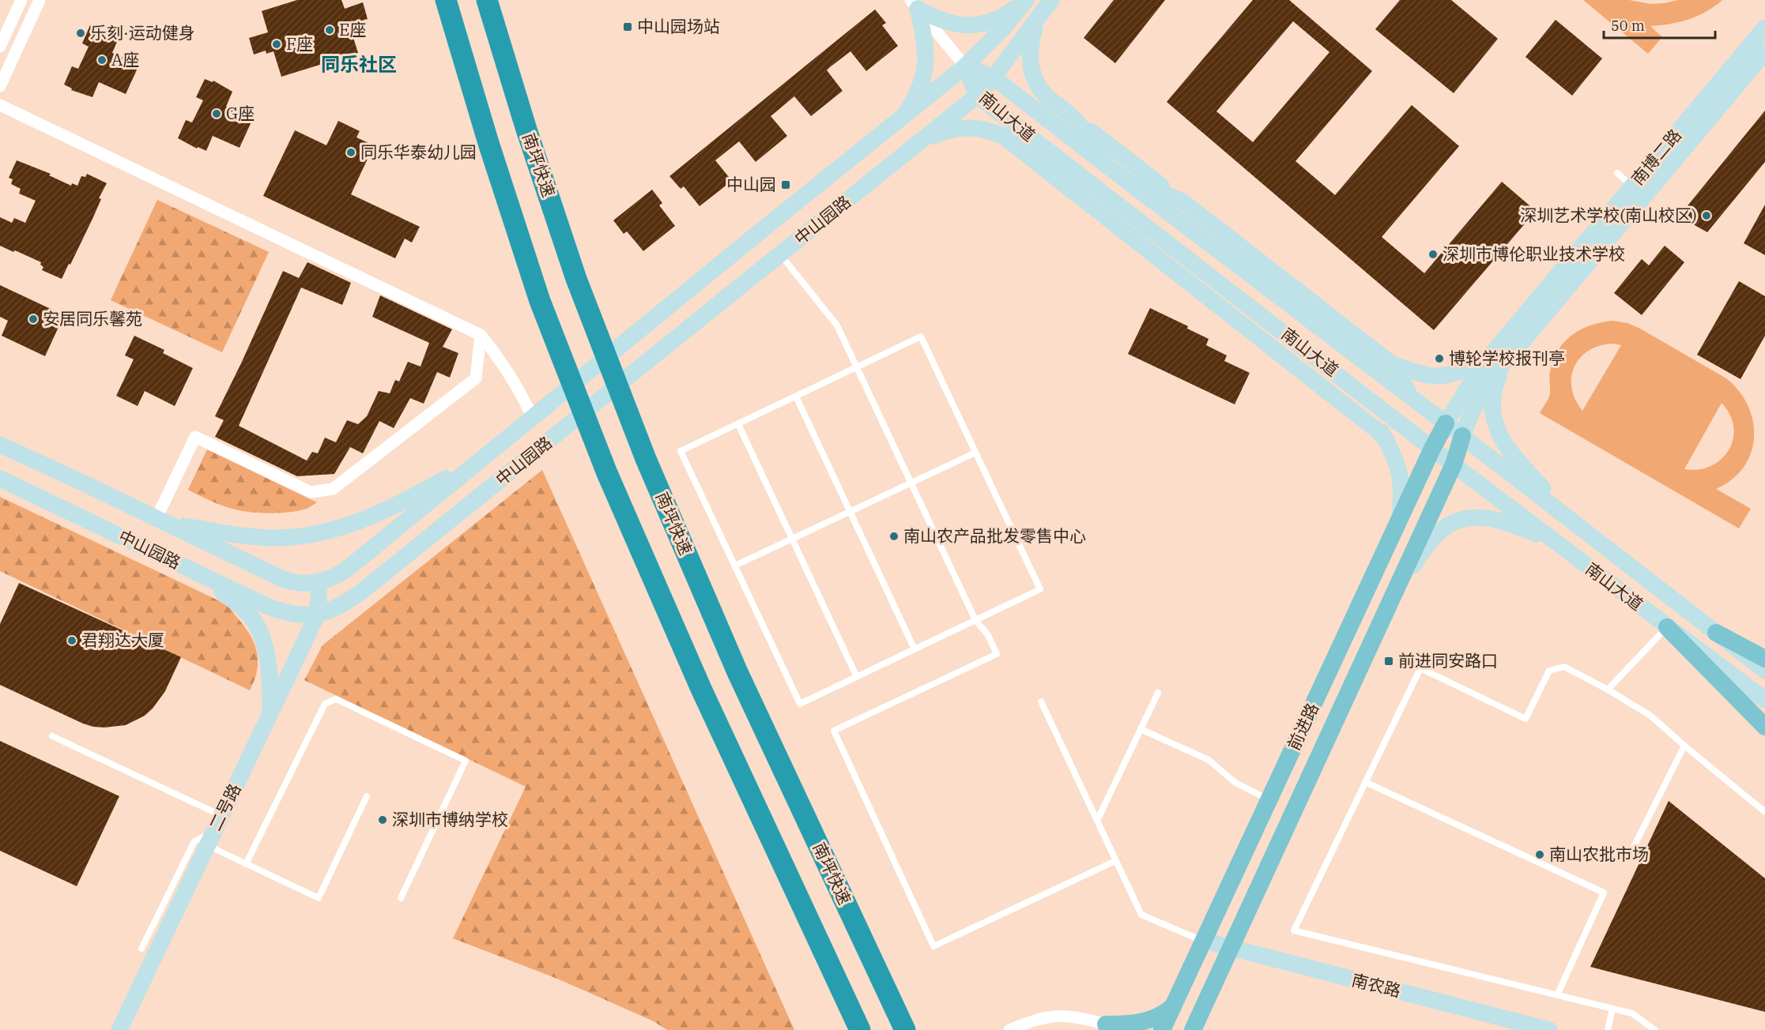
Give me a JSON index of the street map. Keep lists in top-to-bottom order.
{
  "streets": {
    "highway": ["南坪快速"],
    "main road": [
      "南山大道",
      "南博二路",
      "中山园路",
      "前进路",
      "二号路",
      "南农路"
    ]
  },
  "crossings": [
    ["南山大道", "南博二路"],
    ["南山大道", "中山园路"],
    ["南山大道", "前进路"],
    ["南博二路", "前进路"],
    ["中山园路", "二号路"],
    ["前进路", "南农路"]
  ],
  "districts": ["同乐社区"],
  "places": {
    "transit": ["中山园场站", "中山园", "前进同安路口"],
    "other": [
      "E座",
      "乐刻·运动健身",
      "F座",
      "A座",
      "G座",
      "同乐华泰幼儿园",
      "深圳艺术学校(南山校区)",
      "深圳市博伦职业技术学校",
      "安居同乐馨苑",
      "博轮学校报刊亭",
      "南山农产品批发零售中心",
      "君翔达大厦",
      "深圳市博纳学校",
      "南山农批市场"
    ]
  },
  "scale_bar": "50 m"
}
